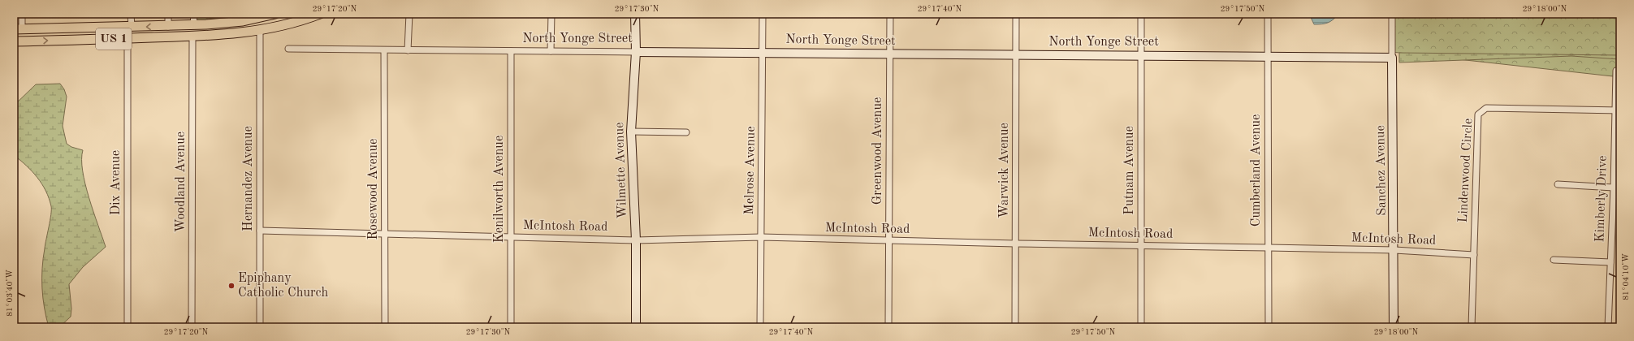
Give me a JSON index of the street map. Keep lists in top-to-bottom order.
{
  "streets": {
    "main road": ["US 1"],
    "street": [
      "North Yonge Street",
      "Greenwood Avenue",
      "Wilmette Avenue",
      "Melrose Avenue",
      "Warwick Avenue",
      "Putnam Avenue",
      "Cumberland Avenue",
      "Sanchez Avenue",
      "Lindenwood Circle",
      "Hernandez Avenue",
      "Woodland Avenue",
      "Dix Avenue",
      "Rosewood Avenue",
      "Kenilworth Avenue",
      "Kimberly Drive",
      "McIntosh Road"
    ]
  },
  "crossings": [
    ["US 1", "Hernandez Avenue"],
    ["US 1", "Woodland Avenue"],
    ["US 1", "Dix Avenue"],
    ["North Yonge Street", "Greenwood Avenue"],
    ["North Yonge Street", "Wilmette Avenue"],
    ["North Yonge Street", "Melrose Avenue"],
    ["North Yonge Street", "Warwick Avenue"],
    ["North Yonge Street", "Putnam Avenue"],
    ["North Yonge Street", "Cumberland Avenue"],
    ["North Yonge Street", "Sanchez Avenue"],
    ["North Yonge Street", "Rosewood Avenue"],
    ["North Yonge Street", "Kenilworth Avenue"],
    ["Greenwood Avenue", "McIntosh Road"],
    ["Wilmette Avenue", "McIntosh Road"],
    ["Melrose Avenue", "McIntosh Road"],
    ["Warwick Avenue", "McIntosh Road"],
    ["Putnam Avenue", "McIntosh Road"],
    ["Cumberland Avenue", "McIntosh Road"],
    ["Sanchez Avenue", "McIntosh Road"],
    ["Lindenwood Circle", "Kimberly Drive"],
    ["Lindenwood Circle", "McIntosh Road"],
    ["Hernandez Avenue", "McIntosh Road"],
    ["Rosewood Avenue", "McIntosh Road"],
    ["Kenilworth Avenue", "McIntosh Road"]
  ],
  "places": ["Epiphany Catholic Church"],
  "coordinates": [
    "29°17'20\"N",
    "29°17'30\"N",
    "29°17'40\"N",
    "29°17'50\"N",
    "29°18'00\"N",
    "81°04'10\"W",
    "81°03'40\"W"
  ]
}
